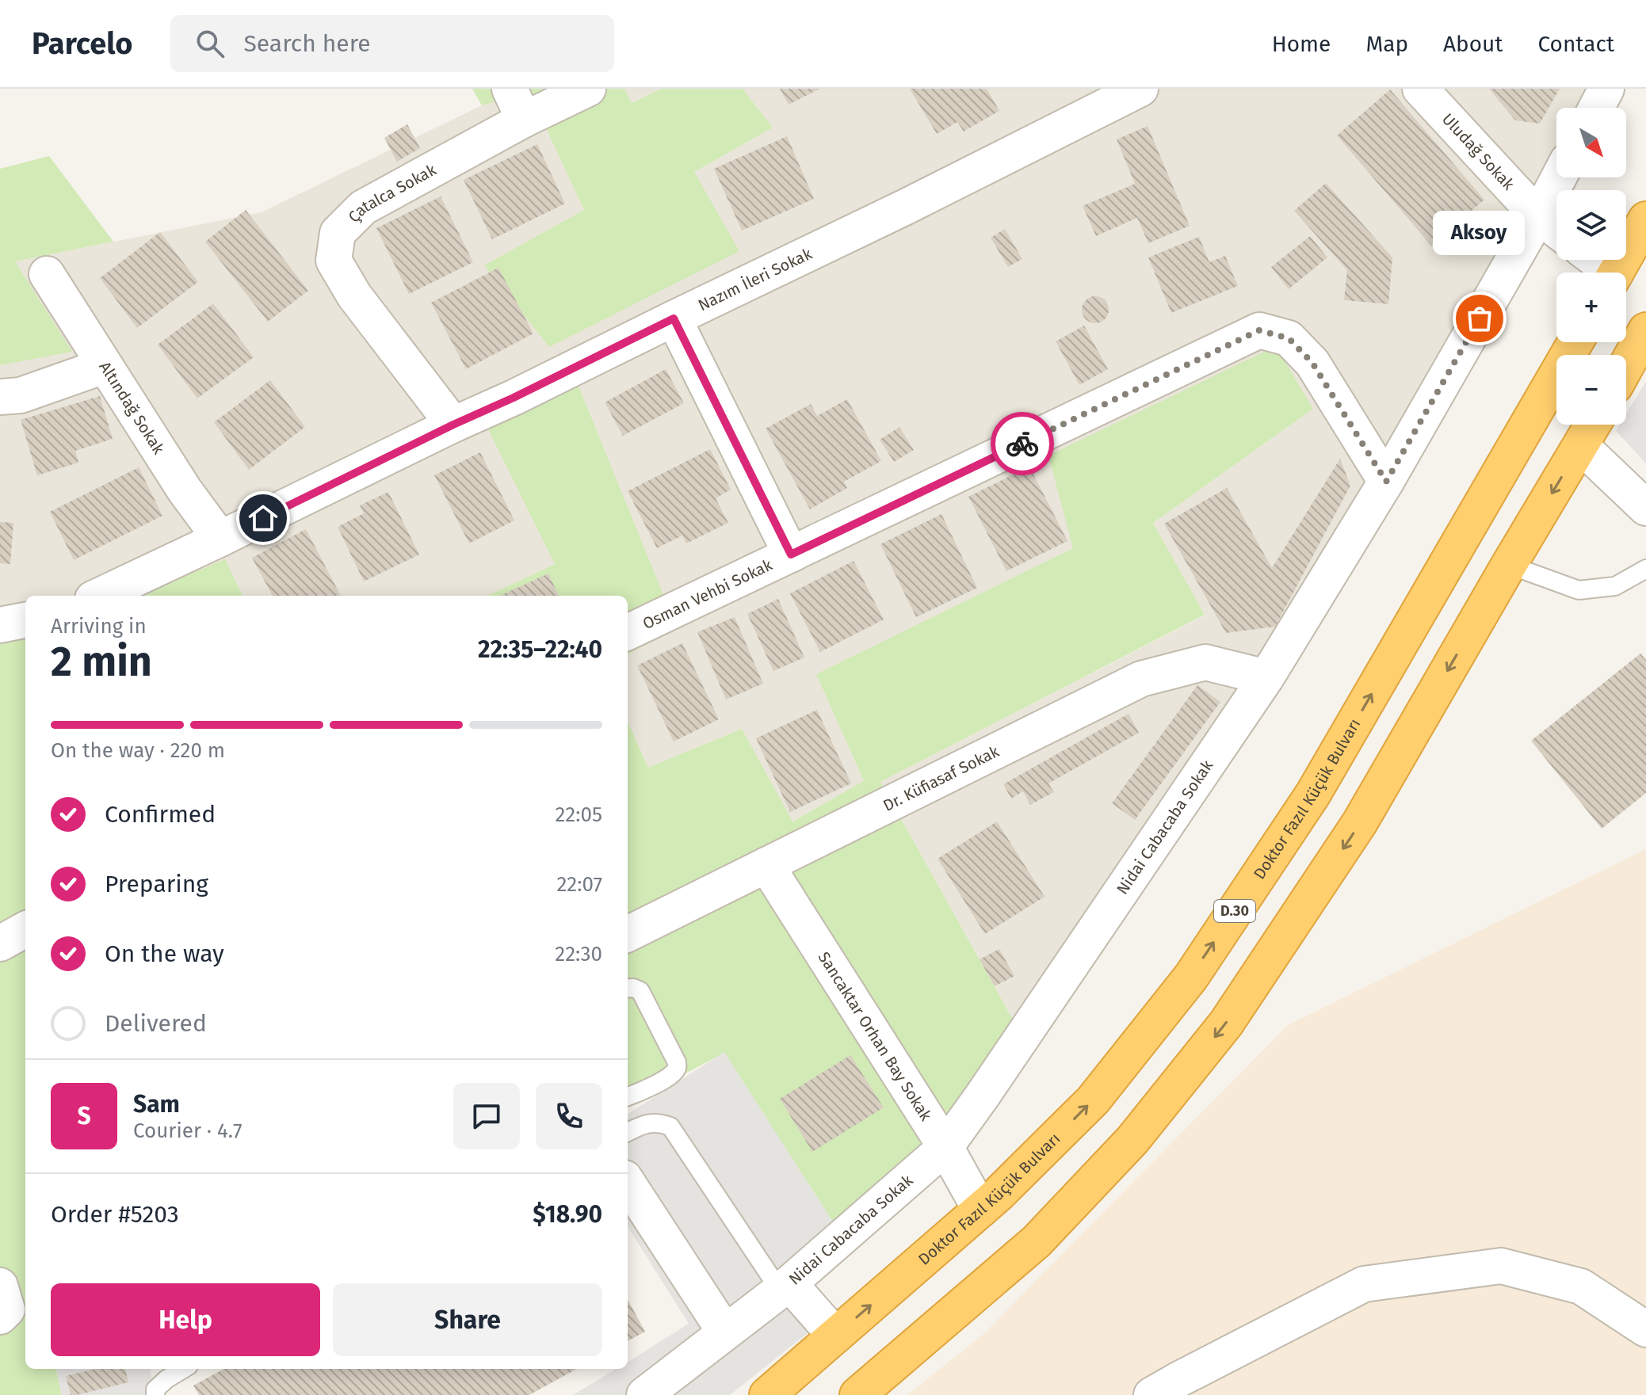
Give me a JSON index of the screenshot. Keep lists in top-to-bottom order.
{
  "streets": {
    "highway": ["Doktor Fazıl Küçük Bulvarı", "D.30"],
    "street": [
      "Uludağ Sokak",
      "Çatalca Sokak",
      "Nazım İleri Sokak",
      "Altındağ Sokak",
      "Osman Vehbi Sokak",
      "Dr. Küfiasaf Sokak",
      "Nidai Cabacaba Sokak",
      "Sancaktar Orhan Bay Sokak"
    ]
  },
  "crossings": [
    ["Uludağ Sokak", "Nidai Cabacaba Sokak"],
    ["Çatalca Sokak", "Nazım İleri Sokak"],
    ["Nazım İleri Sokak", "Altındağ Sokak"],
    ["Osman Vehbi Sokak", "Nidai Cabacaba Sokak"],
    ["Dr. Küfiasaf Sokak", "Nidai Cabacaba Sokak"],
    ["Dr. Küfiasaf Sokak", "Sancaktar Orhan Bay Sokak"],
    ["Doktor Fazıl Küçük Bulvarı", "Sancaktar Orhan Bay Sokak"],
    ["Nidai Cabacaba Sokak", "Sancaktar Orhan Bay Sokak"]
  ],
  "places": ["Aksoy"],
  "north": "bottom right",
  "page": {
    "header": "Parcelo",
    "search": "Search here",
    "nav": [
      "Home",
      "Map",
      "About",
      "Contact"
    ],
    "map_buttons": ["+", "−"],
    "bubble": "Aksoy",
    "heading": ["2 min", "Arriving in", "22:35–22:40"],
    "panel": [
      "Sam",
      "Courier · 4.7",
      "Order #5203",
      "$18.90"
    ],
    "bar": "On the way · 220 m",
    "list": [
      ["Confirmed", "22:05"],
      ["Preparing", "22:07"],
      ["On the way", "22:30"],
      "Delivered"
    ],
    "round": "S",
    "buttons": ["Help", "Share"]
  }
}
